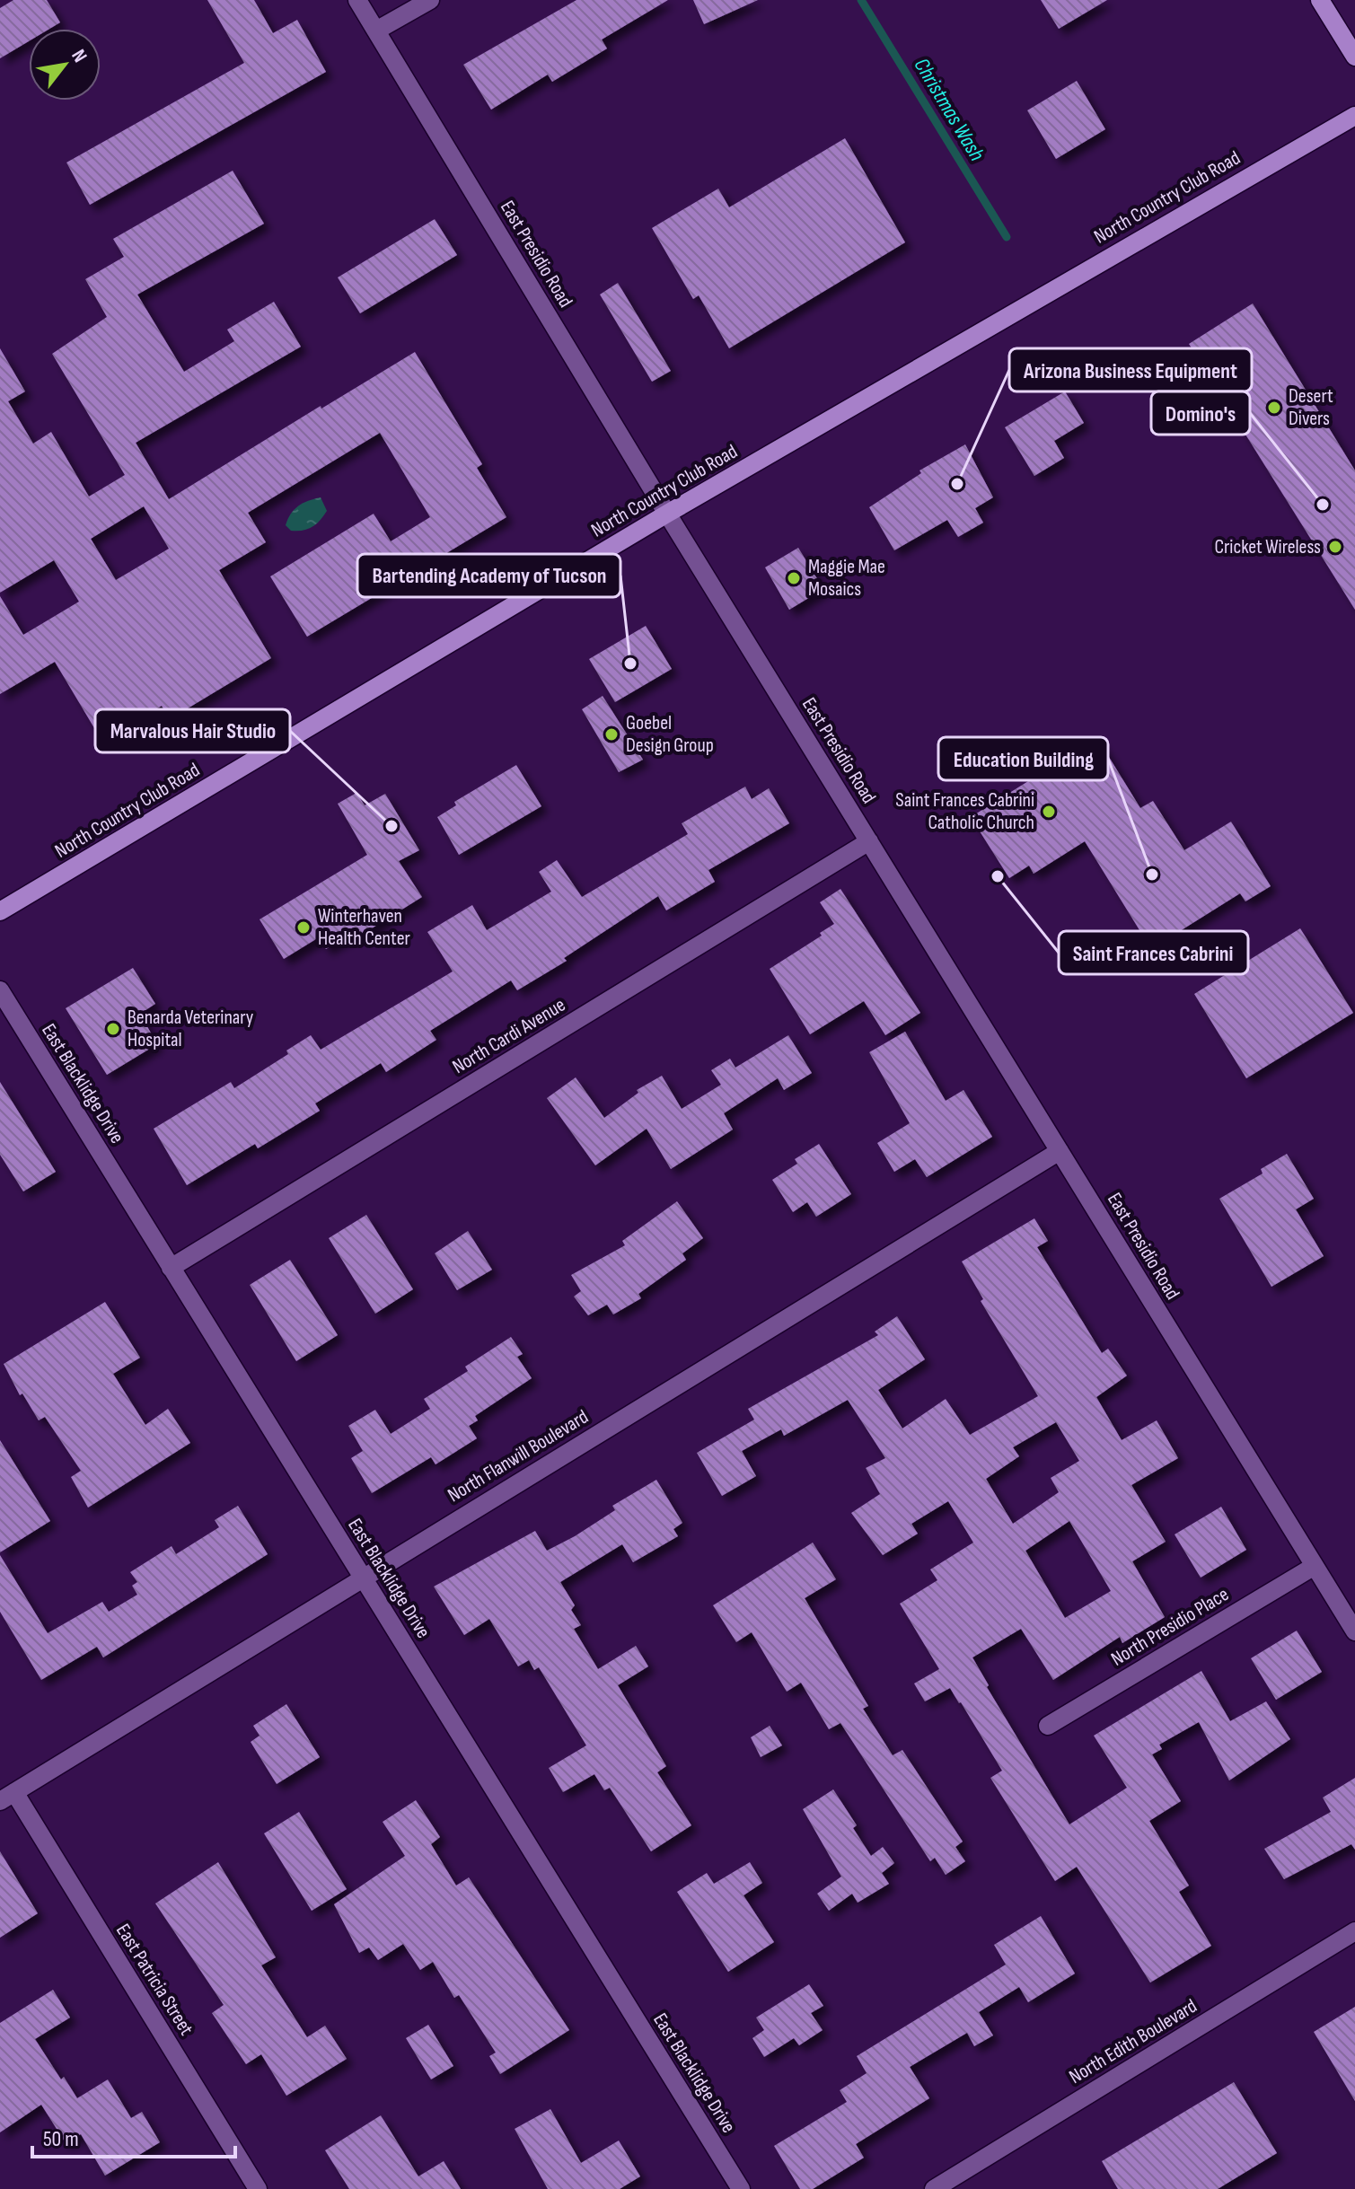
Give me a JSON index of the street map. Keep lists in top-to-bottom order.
{
  "streets": {
    "main road": ["North Country Club Road"],
    "street": [
      "East Presidio Road",
      "North Cardi Avenue",
      "East Blacklidge Drive",
      "North Flanwill Boulevard",
      "North Presidio Place",
      "East Patricia Street",
      "North Edith Boulevard"
    ]
  },
  "crossings": [
    ["North Country Club Road", "East Presidio Road"],
    ["East Presidio Road", "North Cardi Avenue"],
    ["East Presidio Road", "North Flanwill Boulevard"],
    ["East Presidio Road", "North Presidio Place"],
    ["North Cardi Avenue", "East Blacklidge Drive"],
    ["East Blacklidge Drive", "North Flanwill Boulevard"],
    ["North Flanwill Boulevard", "East Patricia Street"]
  ],
  "water": ["Christmas Wash"],
  "places": [
    "Desert Divers",
    "Arizona Business Equipment",
    "Domino's",
    "Cricket Wireless",
    "Maggie Mae Mosaics",
    "Bartending Academy of Tucson",
    "Goebel Design Group",
    "Saint Frances Cabrini Catholic Church",
    "Marvalous Hair Studio",
    "Education Building",
    "Saint Frances Cabrini",
    "Winterhaven Health Center",
    "Benarda Veterinary Hospital"
  ],
  "scale_bar": "50 m",
  "north": "top right"
}
